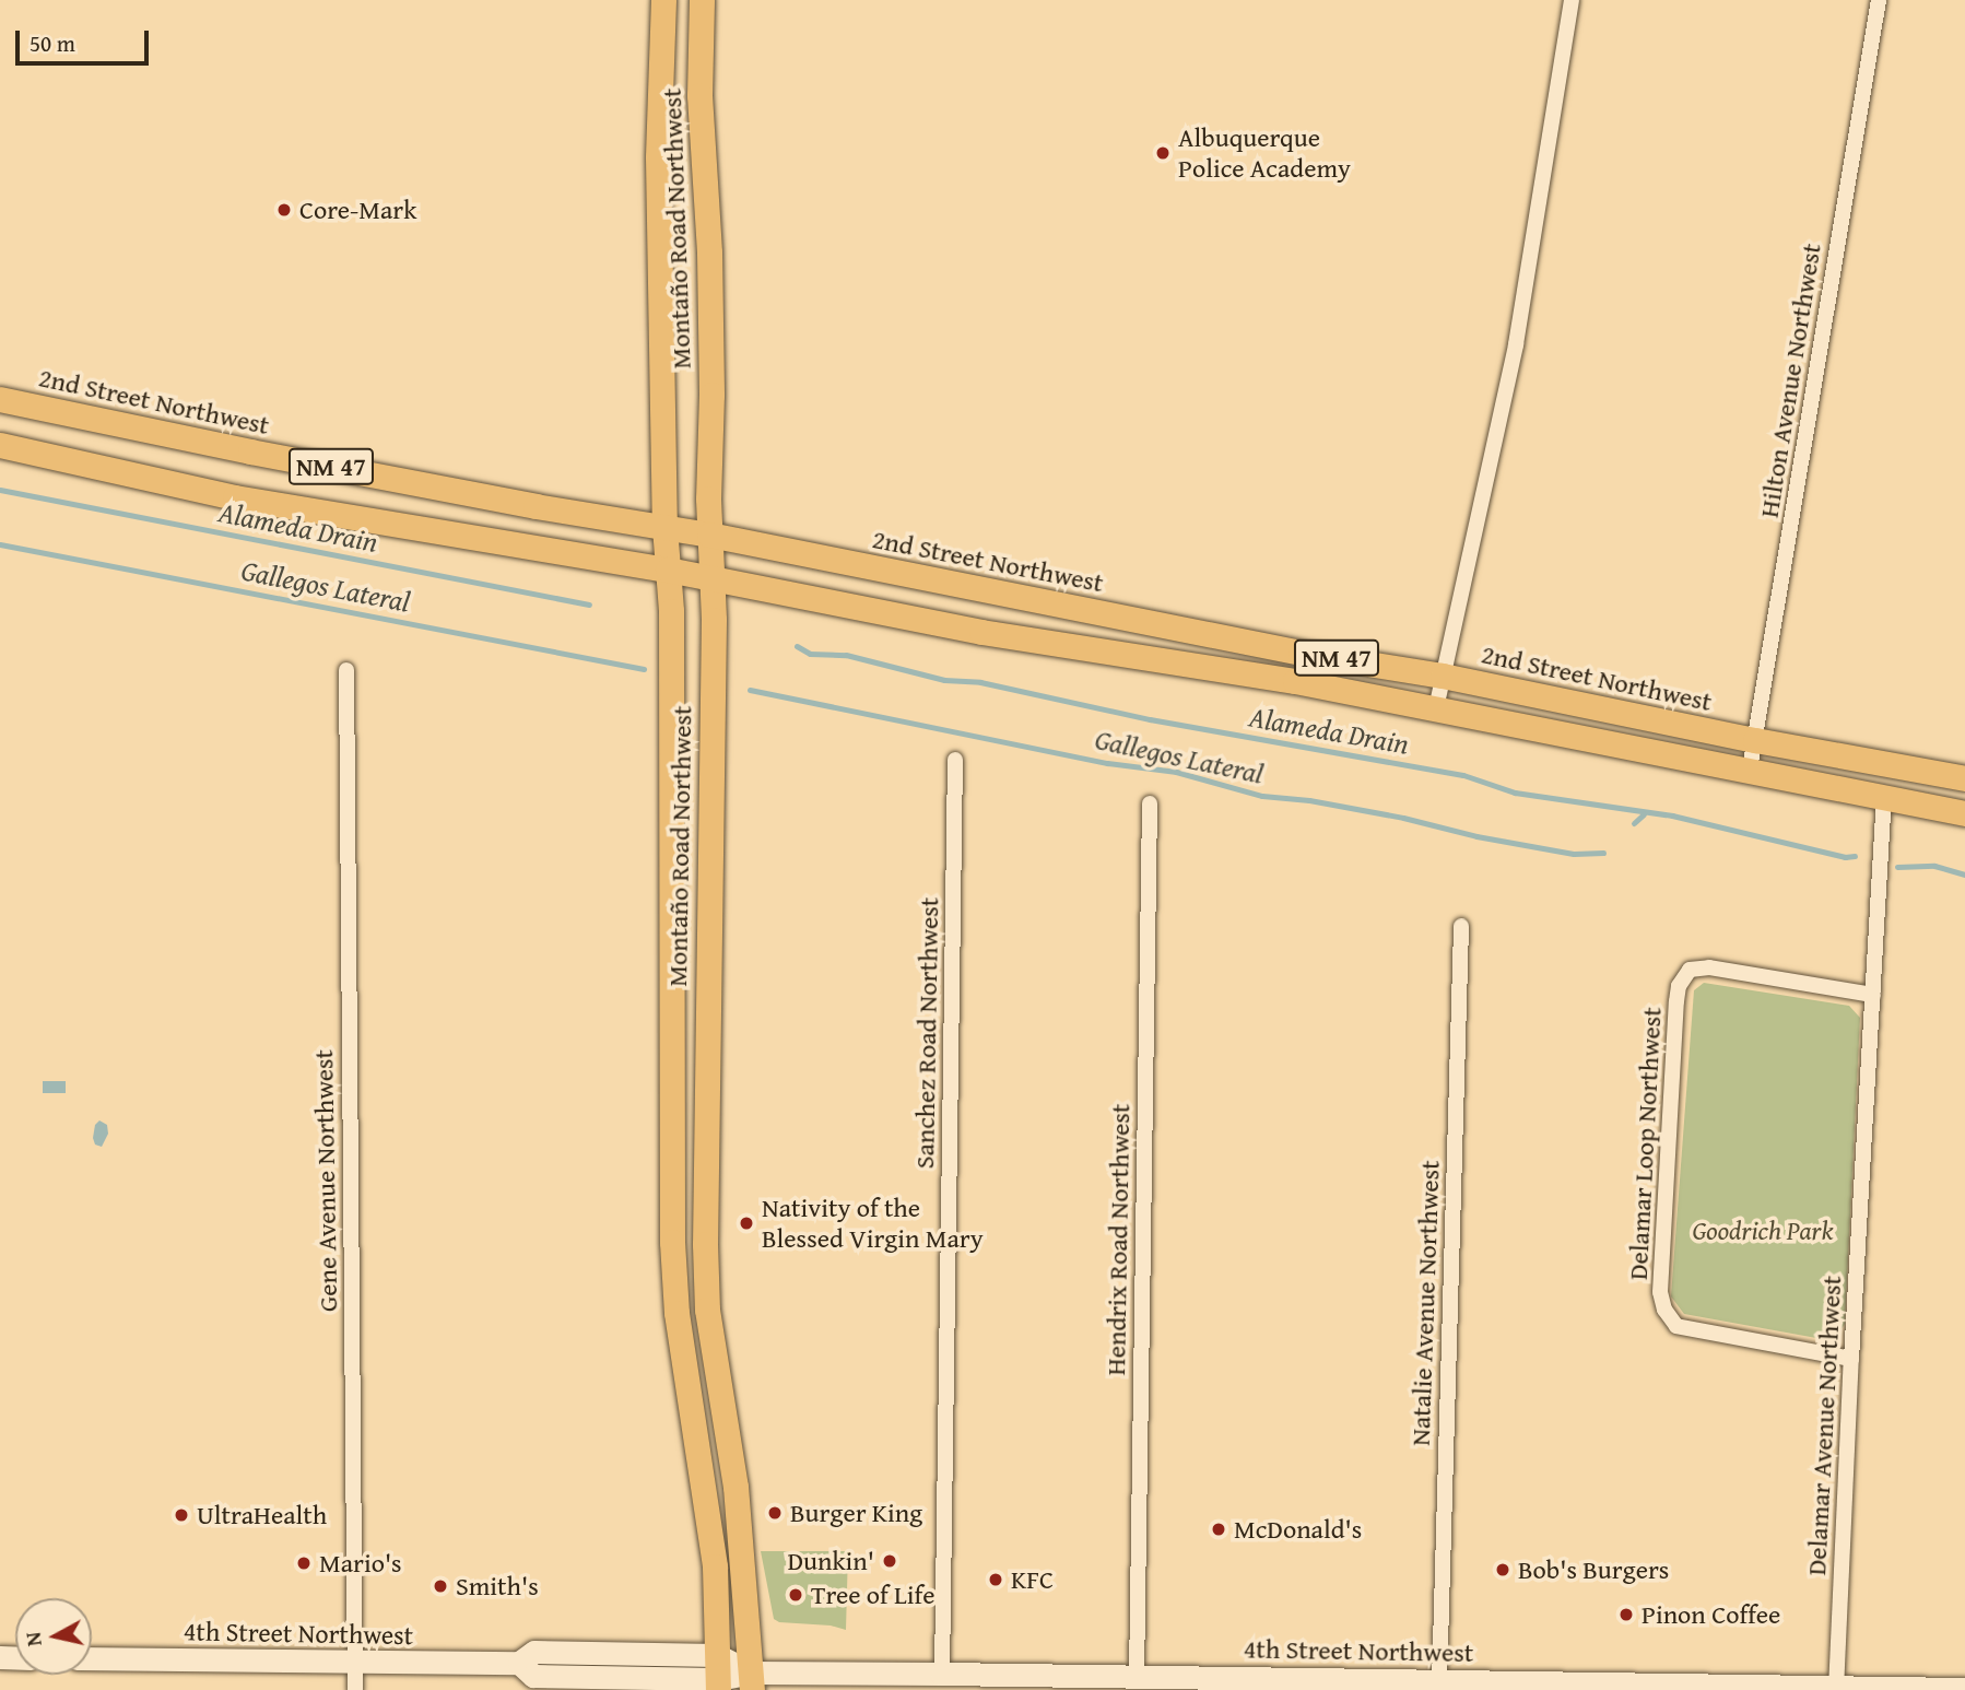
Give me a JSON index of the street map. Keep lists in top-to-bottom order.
{
  "streets": {
    "main road": [
      "Montaño Road Northwest",
      "2nd Street Northwest",
      "NM 47",
      "4th Street Northwest"
    ],
    "street": [
      "Hilton Avenue Northwest",
      "Sanchez Road Northwest",
      "Delamar Loop Northwest",
      "Gene Avenue Northwest",
      "Hendrix Road Northwest",
      "Natalie Avenue Northwest",
      "Delamar Avenue Northwest"
    ]
  },
  "crossings": [
    ["Montaño Road Northwest", "2nd Street Northwest"],
    ["Montaño Road Northwest", "NM 47"],
    ["Montaño Road Northwest", "4th Street Northwest"],
    ["Hilton Avenue Northwest", "2nd Street Northwest"],
    ["Hilton Avenue Northwest", "NM 47"],
    ["NM 47", "Delamar Avenue Northwest"],
    ["Sanchez Road Northwest", "4th Street Northwest"],
    ["Delamar Loop Northwest", "Delamar Avenue Northwest"],
    ["Gene Avenue Northwest", "4th Street Northwest"],
    ["Hendrix Road Northwest", "4th Street Northwest"],
    ["Natalie Avenue Northwest", "4th Street Northwest"],
    ["Delamar Avenue Northwest", "4th Street Northwest"]
  ],
  "water": ["Alameda Drain", "Gallegos Lateral"],
  "parks": ["Goodrich Park"],
  "places": [
    "Albuquerque Police Academy",
    "Core-Mark",
    "Nativity of the Blessed Virgin Mary",
    "Burger King",
    "UltraHealth",
    "McDonald's",
    "Dunkin'",
    "Mario's",
    "Bob's Burgers",
    "KFC",
    "Smith's",
    "Tree of Life",
    "Pinon Coffee"
  ],
  "scale_bar": "50 m",
  "north": "left"
}
